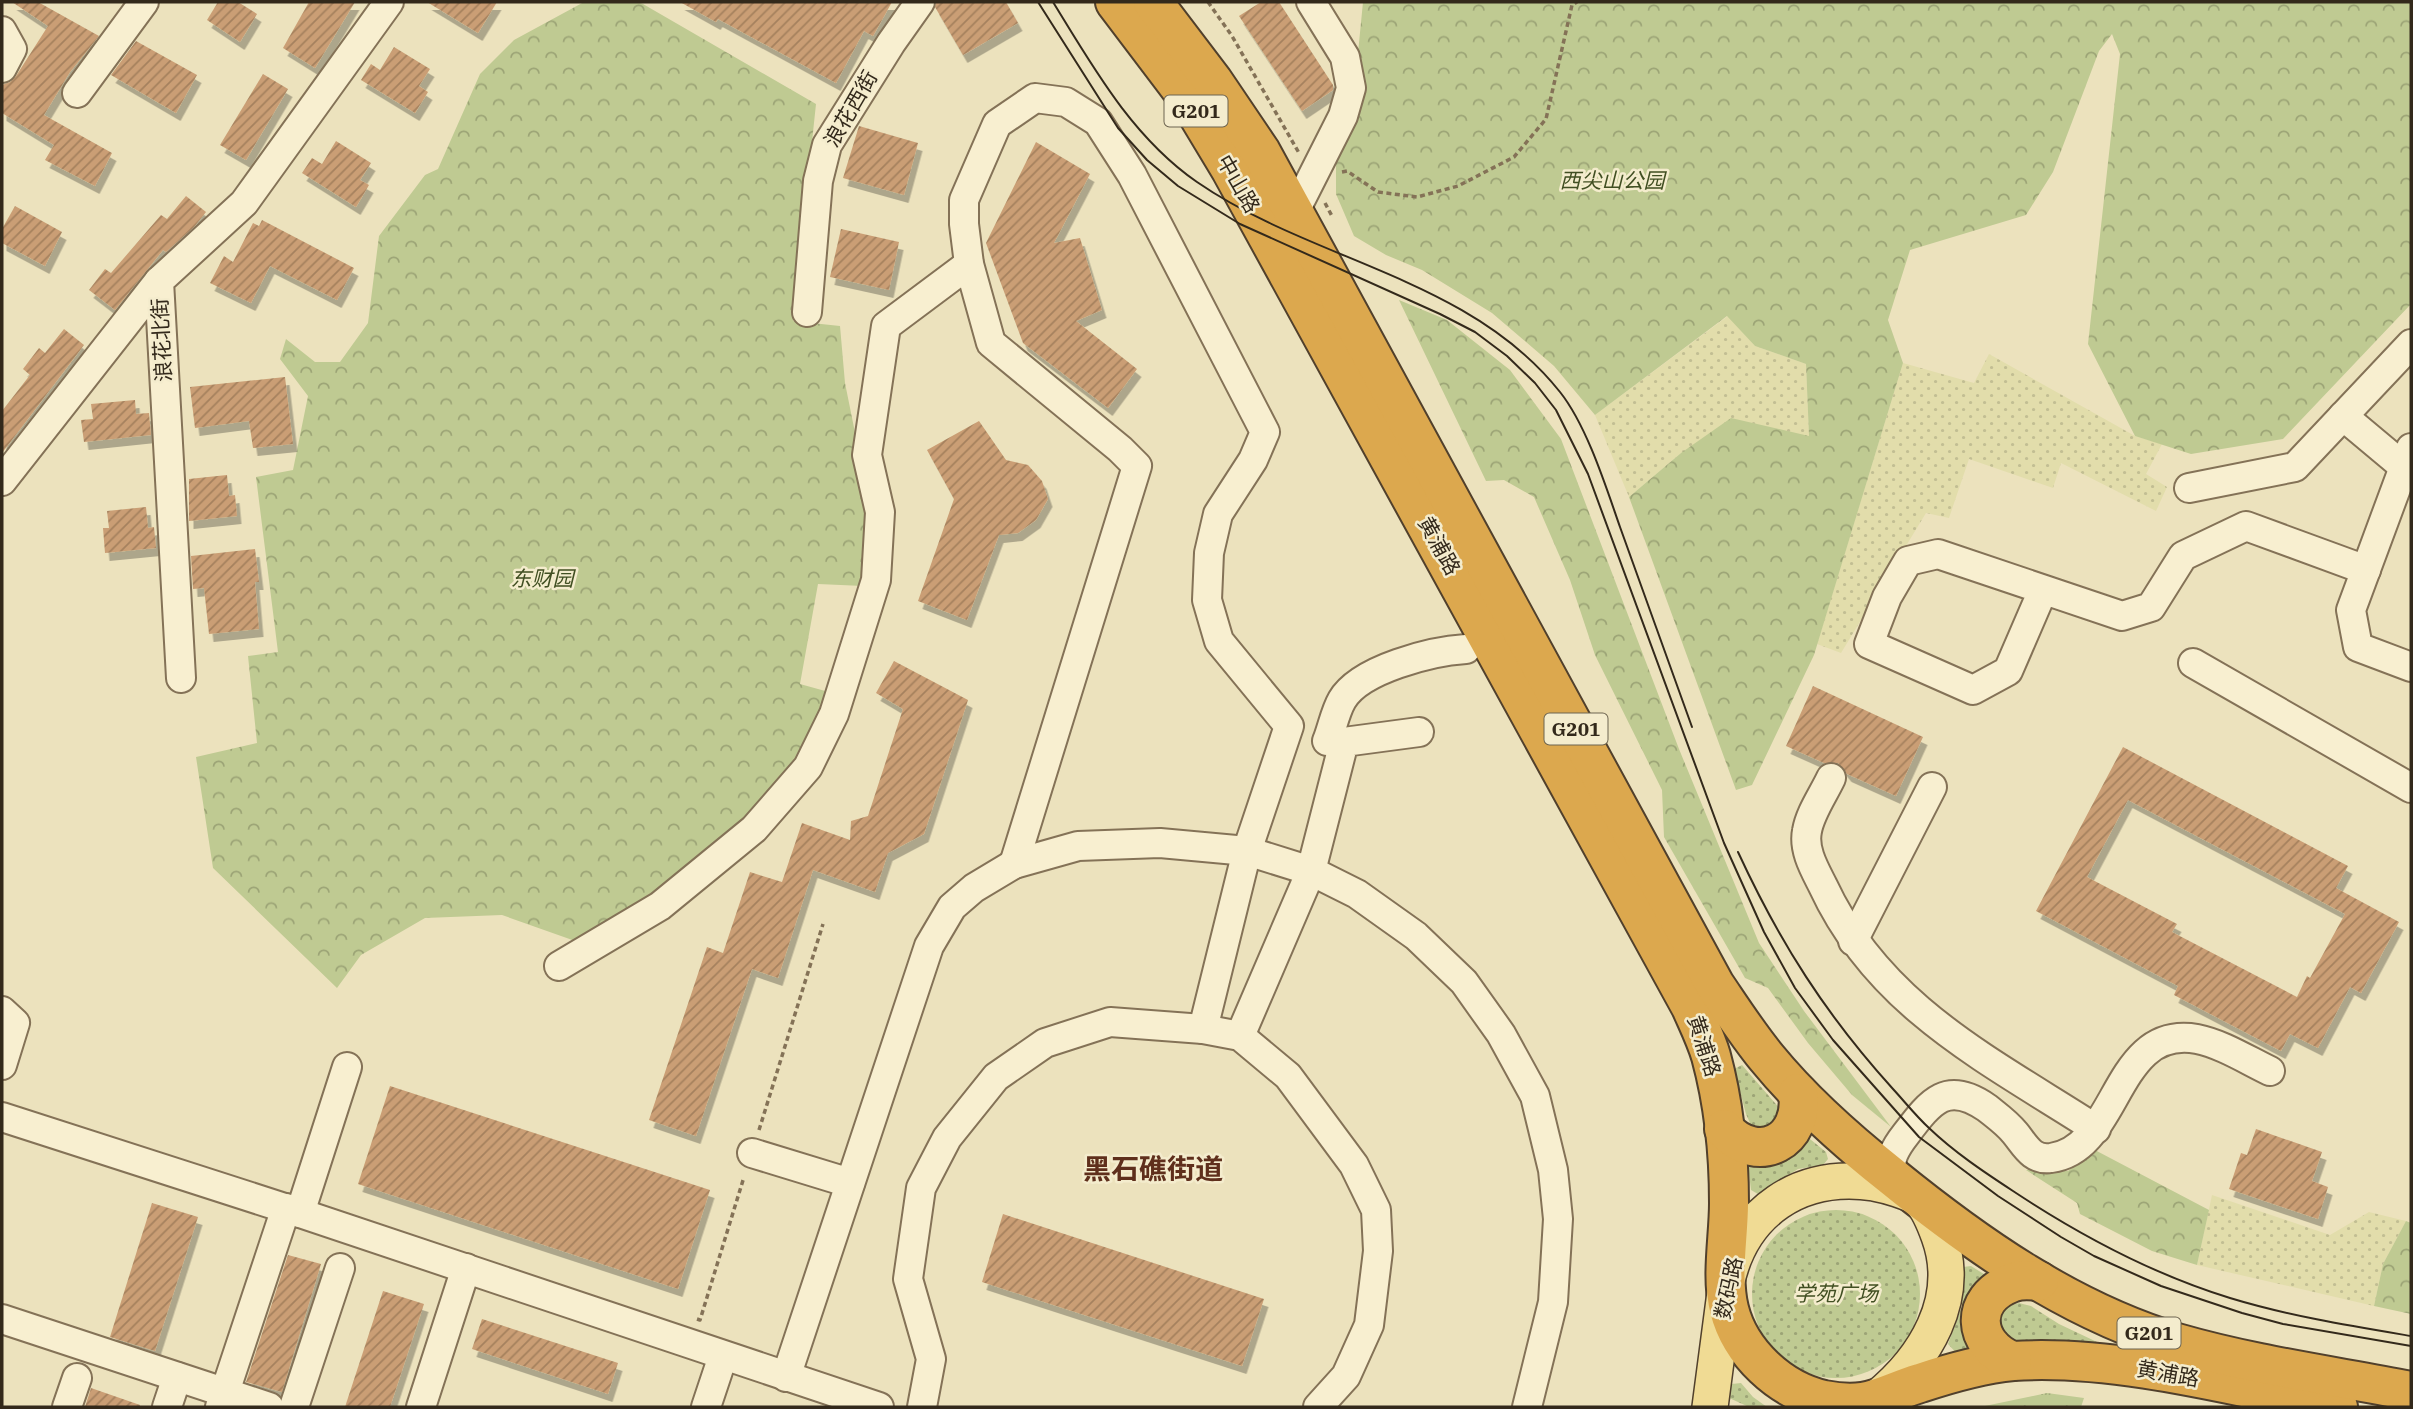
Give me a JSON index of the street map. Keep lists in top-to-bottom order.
{
  "streets": {
    "highway": ["G201", "中山路", "黄浦路"],
    "main road": ["数码路"],
    "street": ["浪花西街", "浪花北街"]
  },
  "crossings": [
    ["中山路", "黄浦路"],
    ["黄浦路", "数码路"]
  ],
  "districts": ["黑石礁街道"],
  "parks": ["西尖山公园", "东财园", "学苑广场"]
}
